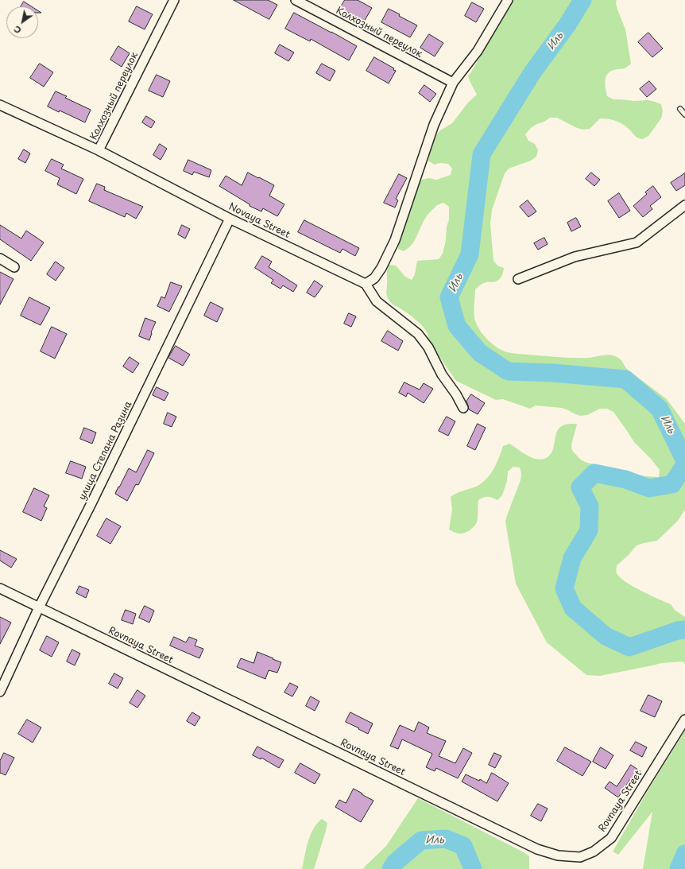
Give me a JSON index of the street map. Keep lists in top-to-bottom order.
{
  "streets": {
    "street": [
      "Колхозный переулок",
      "Novaya Street",
      "улица Степана Разина",
      "Rovnaya Street"
    ]
  },
  "crossings": [
    ["Колхозный переулок", "Novaya Street"],
    ["Novaya Street", "улица Степана Разина"],
    ["улица Степана Разина", "Rovnaya Street"]
  ],
  "water": ["Иль"],
  "north": "bottom left"
}
